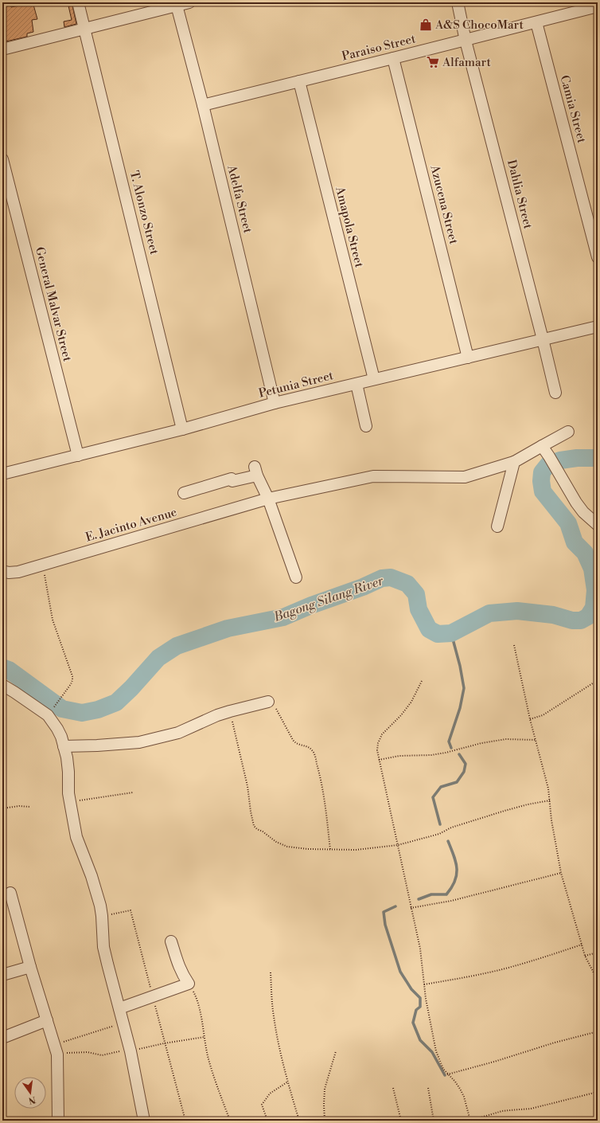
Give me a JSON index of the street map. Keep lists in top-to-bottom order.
{
  "streets": {
    "street": [
      "Paraiso Street",
      "Camia Street",
      "Dahlia Street",
      "Adelfa Street",
      "Azucena Street",
      "T. Alonzo Street",
      "Amapola Street",
      "General Malvar Street",
      "Petunia Street",
      "E. Jacinto Avenue"
    ]
  },
  "crossings": [
    ["Paraiso Street", "Camia Street"],
    ["Paraiso Street", "Dahlia Street"],
    ["Paraiso Street", "Adelfa Street"],
    ["Paraiso Street", "Azucena Street"],
    ["Paraiso Street", "Amapola Street"],
    ["Dahlia Street", "Petunia Street"],
    ["Adelfa Street", "Petunia Street"],
    ["Azucena Street", "Petunia Street"],
    ["T. Alonzo Street", "Petunia Street"],
    ["Amapola Street", "Petunia Street"],
    ["General Malvar Street", "Petunia Street"]
  ],
  "water": ["Bagong Silang River"],
  "places": {
    "shop": ["A&S ChocoMart"],
    "supermarket": ["Alfamart"]
  },
  "north": "bottom"
}
